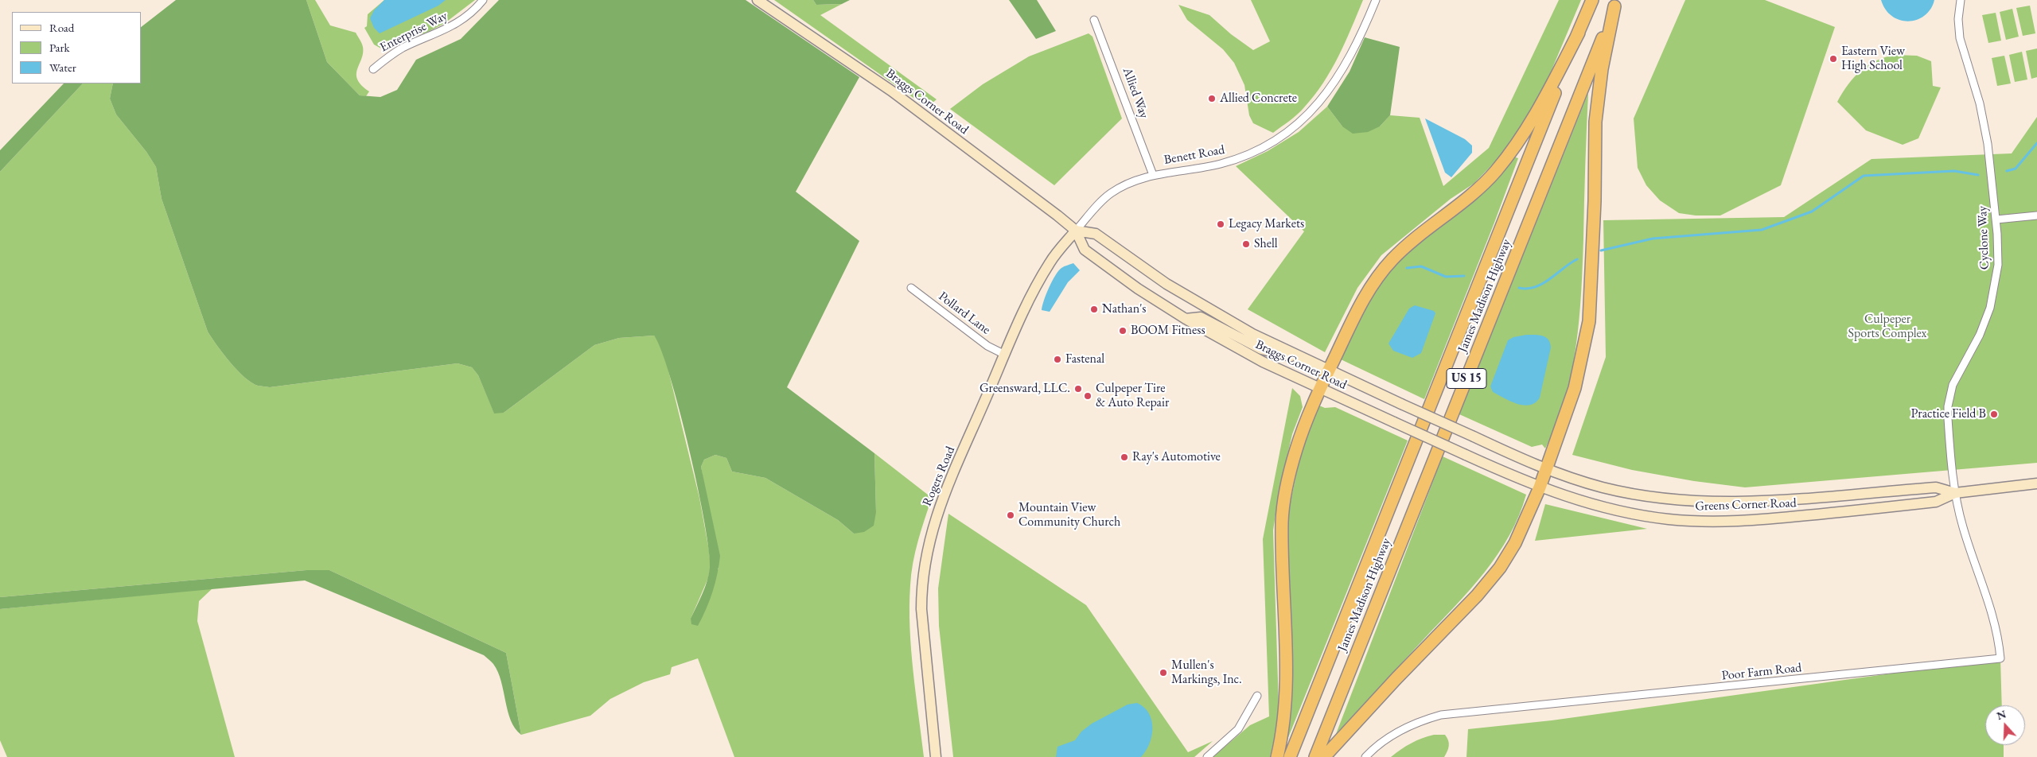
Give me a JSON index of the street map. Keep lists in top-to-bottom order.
{
  "streets": {
    "highway": ["James Madison Highway", "US 15"],
    "main road": ["Braggs Corner Road", "Rogers Road", "Greens Corner Road"],
    "street": [
      "Enterprise Way",
      "Allied Way",
      "Benett Road",
      "Cyclone Way",
      "Pollard Lane",
      "Poor Farm Road"
    ]
  },
  "crossings": [
    ["Allied Way", "Benett Road"],
    ["Braggs Corner Road", "Benett Road"],
    ["Braggs Corner Road", "Rogers Road"],
    ["Braggs Corner Road", "Greens Corner Road"],
    ["Benett Road", "Rogers Road"],
    ["Cyclone Way", "Greens Corner Road"],
    ["Cyclone Way", "Poor Farm Road"],
    ["Pollard Lane", "Rogers Road"],
    ["Greens Corner Road", "Poor Farm Road"]
  ],
  "parks": ["Culpeper Sports Complex"],
  "places": [
    "Eastern View High School",
    "Allied Concrete",
    "Legacy Markets",
    "Shell",
    "Nathan's",
    "BOOM Fitness",
    "Fastenal",
    "Greensward, LLC.",
    "Culpeper Tire & Auto Repair",
    "Practice Field B",
    "Ray's Automotive",
    "Mountain View Community Church",
    "Mullen's Markings, Inc."
  ],
  "legend": ["Road", "Park", "Water"],
  "north": "top"
}
